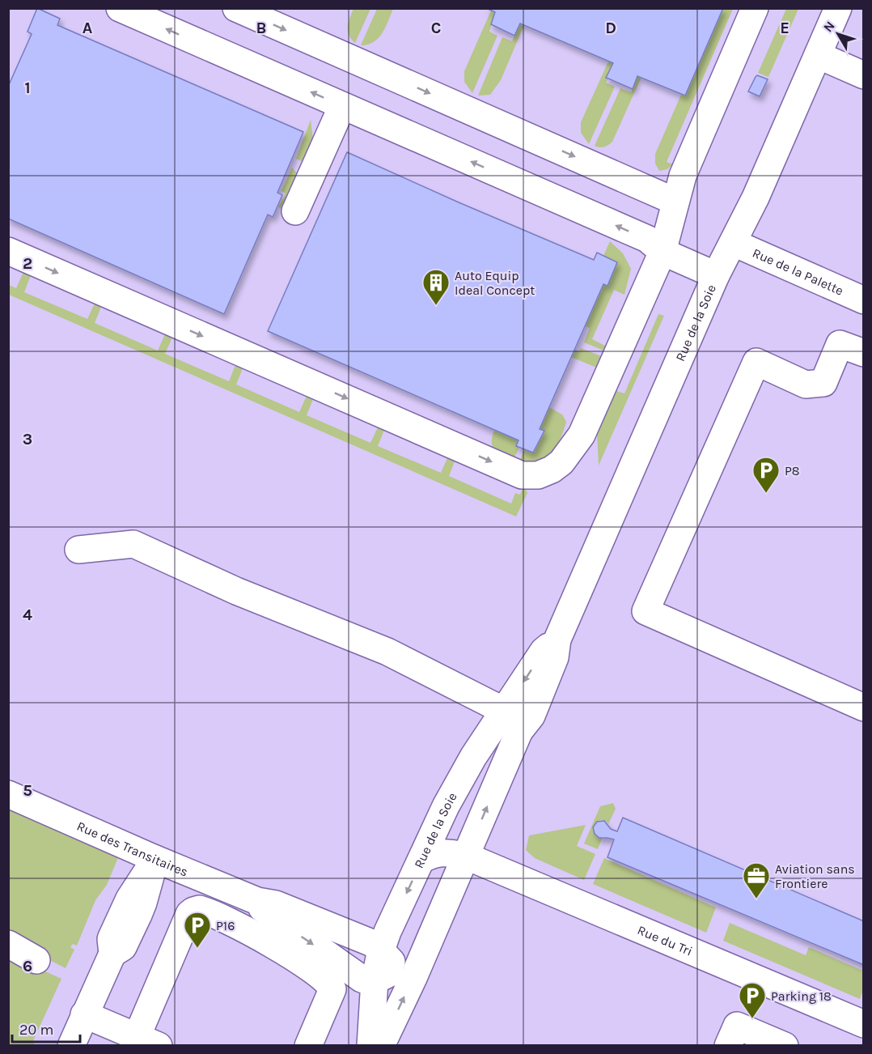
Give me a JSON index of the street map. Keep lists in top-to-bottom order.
{
  "streets": {
    "street": [
      "Rue de la Palette",
      "Rue de la Soie",
      "Rue des Transitaires",
      "Rue du Tri"
    ]
  },
  "crossings": [
    ["Rue de la Palette", "Rue de la Soie"],
    ["Rue de la Soie", "Rue des Transitaires"],
    ["Rue de la Soie", "Rue du Tri"]
  ],
  "places": {
    "building": ["Auto Equip Ideal Concept"],
    "parking": ["P8", "P16", "Parking 18"],
    "office": ["Aviation sans Frontiere"]
  },
  "scale_bar": "20 m",
  "north": "top left",
  "grid": {
    "columns": [
      "A",
      "B",
      "C",
      "D",
      "E"
    ],
    "rows": [
      "1",
      "2",
      "3",
      "4",
      "5",
      "6"
    ]
  }
}
